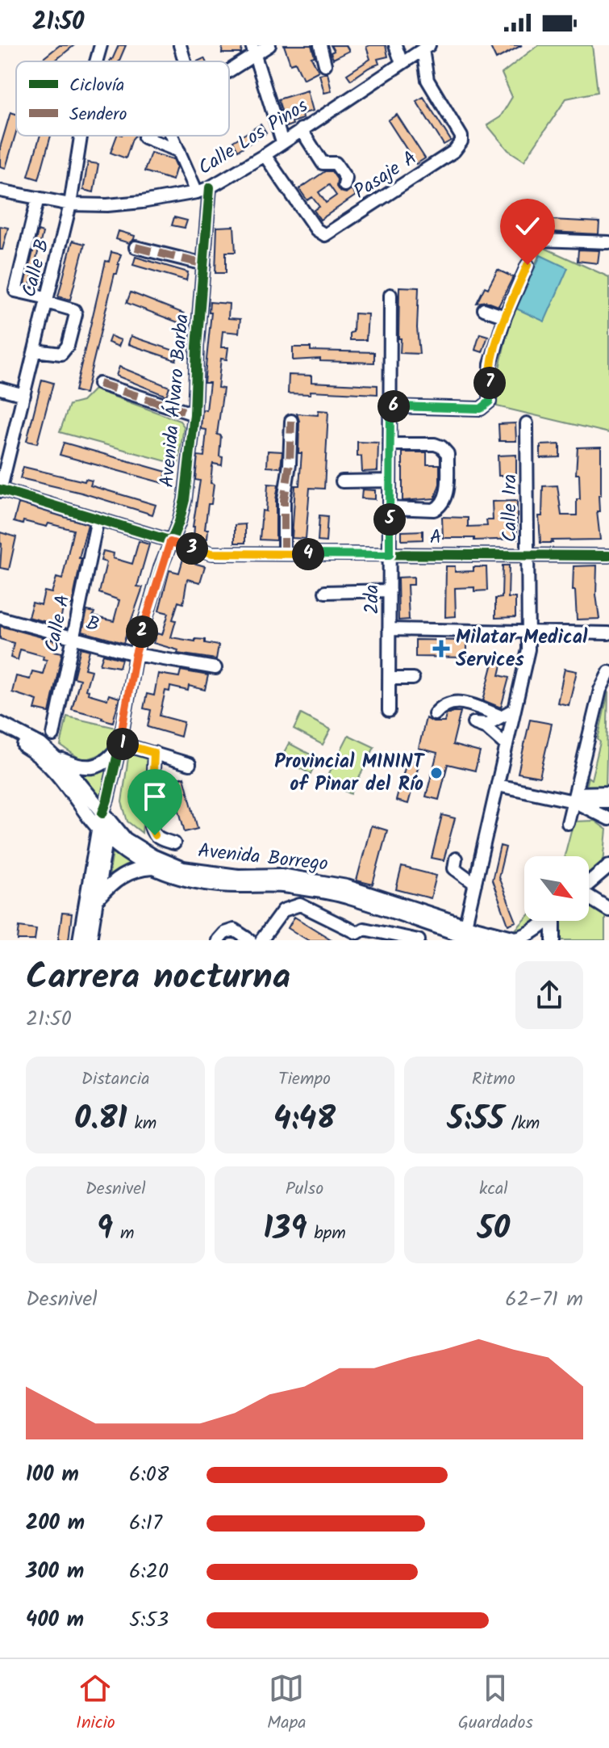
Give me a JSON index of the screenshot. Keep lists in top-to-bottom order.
{
  "streets": {
    "main road": ["Avenida Álvaro Barba", "Avenida Borrego"],
    "street": [
      "Calle Los Pinos",
      "Pasaje A",
      "Calle B",
      "Calle 1ra",
      "A",
      "2da",
      "Calle A",
      "B"
    ]
  },
  "crossings": [
    ["Calle Los Pinos", "Pasaje A"],
    ["Calle Los Pinos", "Calle B"],
    ["Calle Los Pinos", "Avenida Álvaro Barba"],
    ["Calle B", "A"],
    ["Avenida Álvaro Barba", "A"],
    ["Avenida Álvaro Barba", "B"],
    ["Avenida Álvaro Barba", "Avenida Borrego"],
    ["Calle 1ra", "A"],
    ["Calle 1ra", "Avenida Borrego"],
    ["A", "2da"],
    ["A", "Calle A"],
    ["Calle A", "B"]
  ],
  "places": {
    "health": ["Milatar Medical Services"],
    "other": ["Provincial MININT of Pinar del Río"]
  },
  "legend": ["Ciclovía", "Sendero"],
  "north": "bottom right",
  "page": {
    "status": "21:50",
    "pins": [
      "7",
      "6",
      "5",
      "3",
      "4",
      "2",
      "1"
    ],
    "heading": ["Carrera nocturna", "21:50"],
    "stats": [
      ["Distancia", "0.81 km"],
      ["Tiempo", "4:48"],
      ["Ritmo", "5:55 /km"],
      ["Desnivel", "9 m"],
      ["Pulso", "139 bpm"],
      ["kcal", "50"]
    ],
    "chart": ["Desnivel", "62–71 m"],
    "list": [
      {
        "name": "100 m",
        "note": "6:08"
      },
      {
        "name": "200 m",
        "note": "6:17"
      },
      {
        "name": "300 m",
        "note": "6:20"
      },
      {
        "name": "400 m",
        "note": "5:53"
      }
    ],
    "tabs": ["Inicio", "Mapa", "Guardados"]
  }
}
